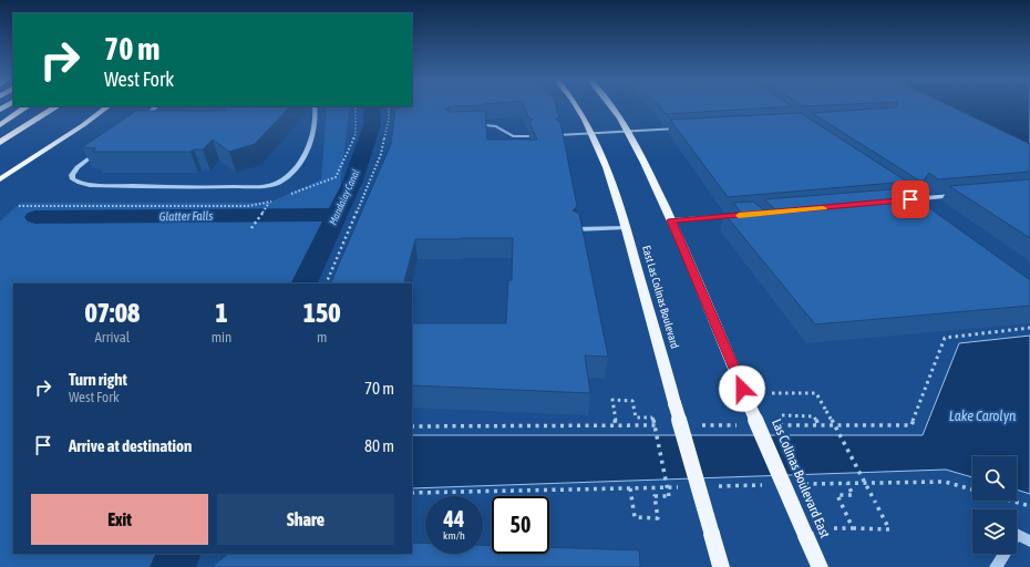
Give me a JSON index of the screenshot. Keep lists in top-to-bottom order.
{
  "streets": {
    "main road": ["East Las Colinas Boulevard", "Las Colinas Boulevard East"]
  },
  "water": ["Mandalay Canal", "Glatter Falls", "Lake Carolyn"],
  "page": {
    "turn": ["70 m", "West Fork"],
    "eta": [
      "07:08",
      "Arrival",
      "1",
      "min",
      "150",
      "m"
    ],
    "list": [
      {
        "name": "Turn right",
        "note": "West Fork",
        "value": "70 m"
      },
      {
        "name": "Arrive at destination",
        "value": "80 m"
      }
    ],
    "buttons": ["Exit", "Share"],
    "speed": "44 km/h",
    "limit": "50"
  }
}
